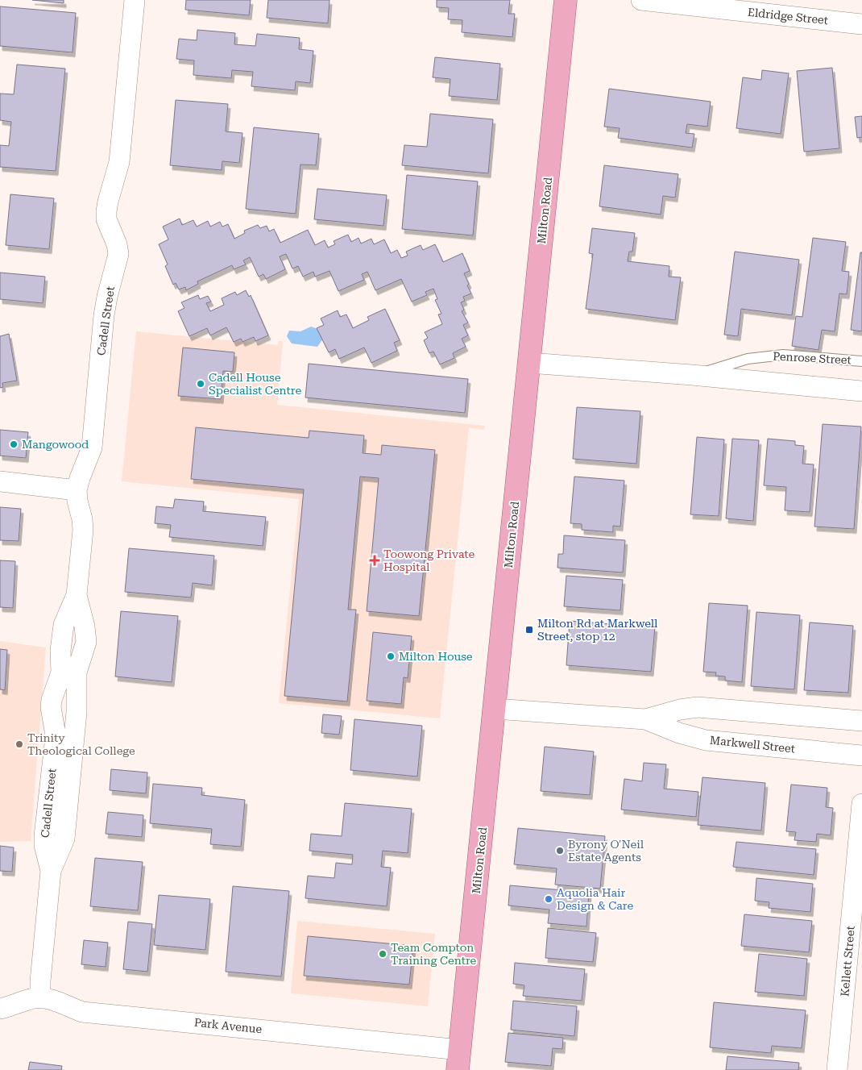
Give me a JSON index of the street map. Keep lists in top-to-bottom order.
{
  "streets": {
    "main road": ["Milton Road"],
    "street": [
      "Eldridge Street",
      "Cadell Street",
      "Penrose Street",
      "Markwell Street",
      "Kellett Street",
      "Park Avenue"
    ]
  },
  "crossings": [
    ["Milton Road", "Penrose Street"],
    ["Milton Road", "Markwell Street"],
    ["Milton Road", "Park Avenue"],
    ["Cadell Street", "Park Avenue"]
  ],
  "places": {
    "other": [
      "Cadell House Specialist Centre",
      "Mangowood",
      "Milton House",
      "Trinity Theological College",
      "Byrony O'Neil Estate Agents",
      "Aquolia Hair Design & Care",
      "Team Compton Training Centre"
    ],
    "health": ["Toowong Private Hospital"],
    "transit": ["Milton Rd at Markwell Street, stop 12"]
  }
}
